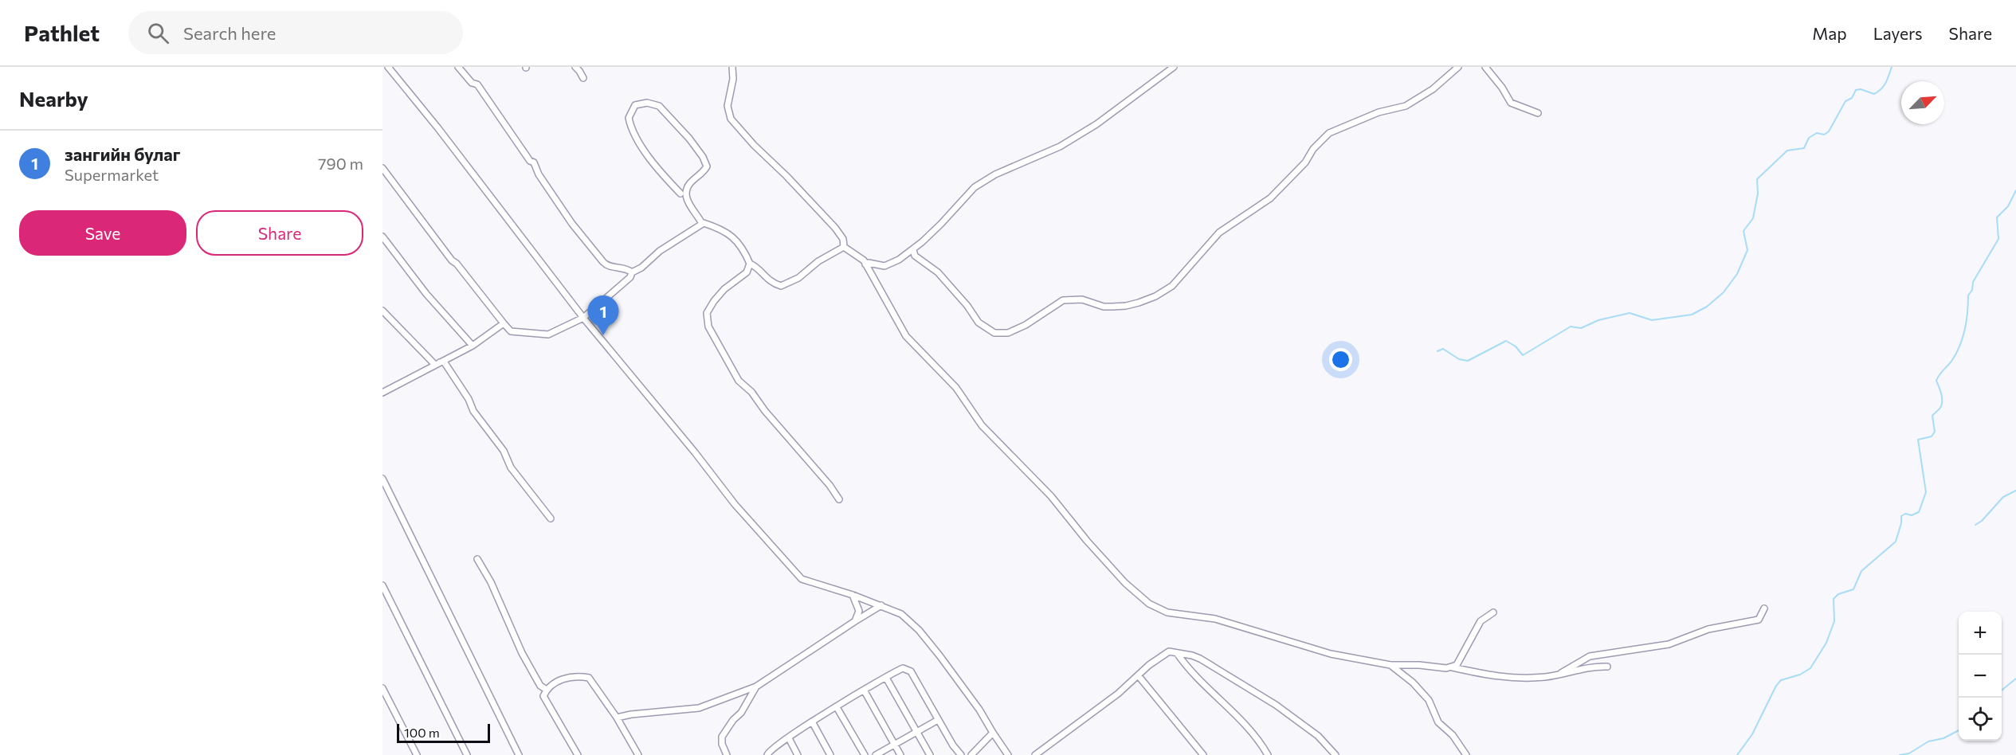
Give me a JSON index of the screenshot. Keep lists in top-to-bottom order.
{
  "scale_bar": "100 m",
  "north": "top right",
  "page": {
    "header": "Pathlet",
    "search": "Search here",
    "nav": ["Map", "Layers", "Share"],
    "heading": "Nearby",
    "list": [
      {
        "mark": "1",
        "name": "зангийн булаг",
        "note": "Supermarket",
        "value": "790 m"
      }
    ],
    "buttons": ["Save", "Share"],
    "pins": "1",
    "map_buttons": ["+", "−"],
    "scale": "100 m"
  }
}
